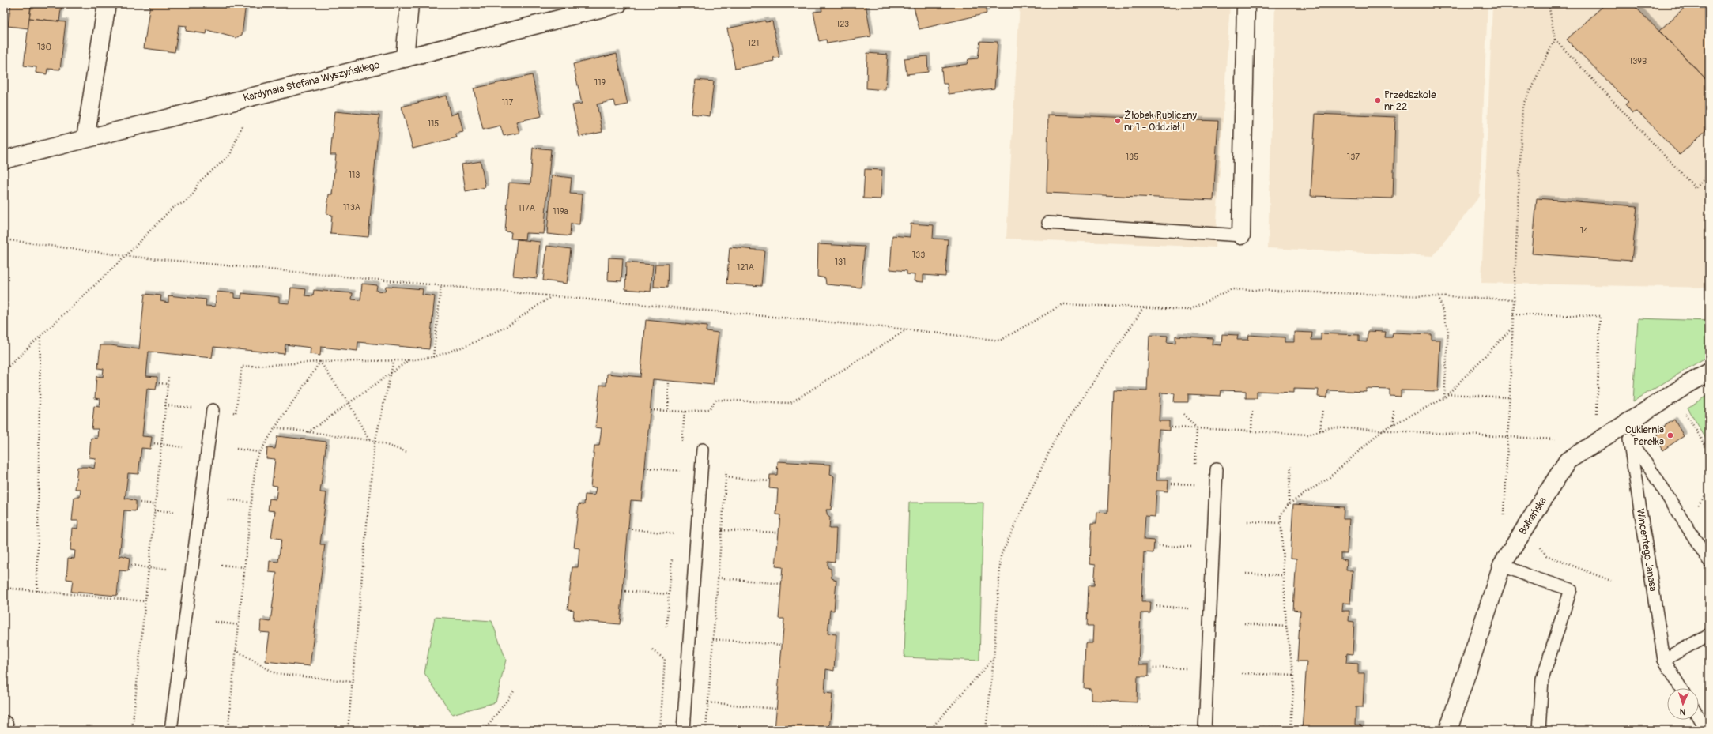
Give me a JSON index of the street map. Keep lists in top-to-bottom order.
{
  "streets": {
    "street": ["Kardynała Stefana Wyszyńskiego", "Bałkańska"],
    "lane": ["Wincentego Janasa"]
  },
  "crossings": [
    ["Bałkańska", "Wincentego Janasa"]
  ],
  "places": ["Przedszkole nr 22", "Żłobek Publiczny nr 1 - Oddział I", "Cukiernia Perełka"],
  "house_numbers": [
    "123",
    "121",
    "130",
    "139B",
    "119",
    "117",
    "115",
    "135",
    "137",
    "113",
    "113A",
    "117A",
    "119a",
    "14",
    "133",
    "131",
    "121A"
  ],
  "north": "bottom"
}
